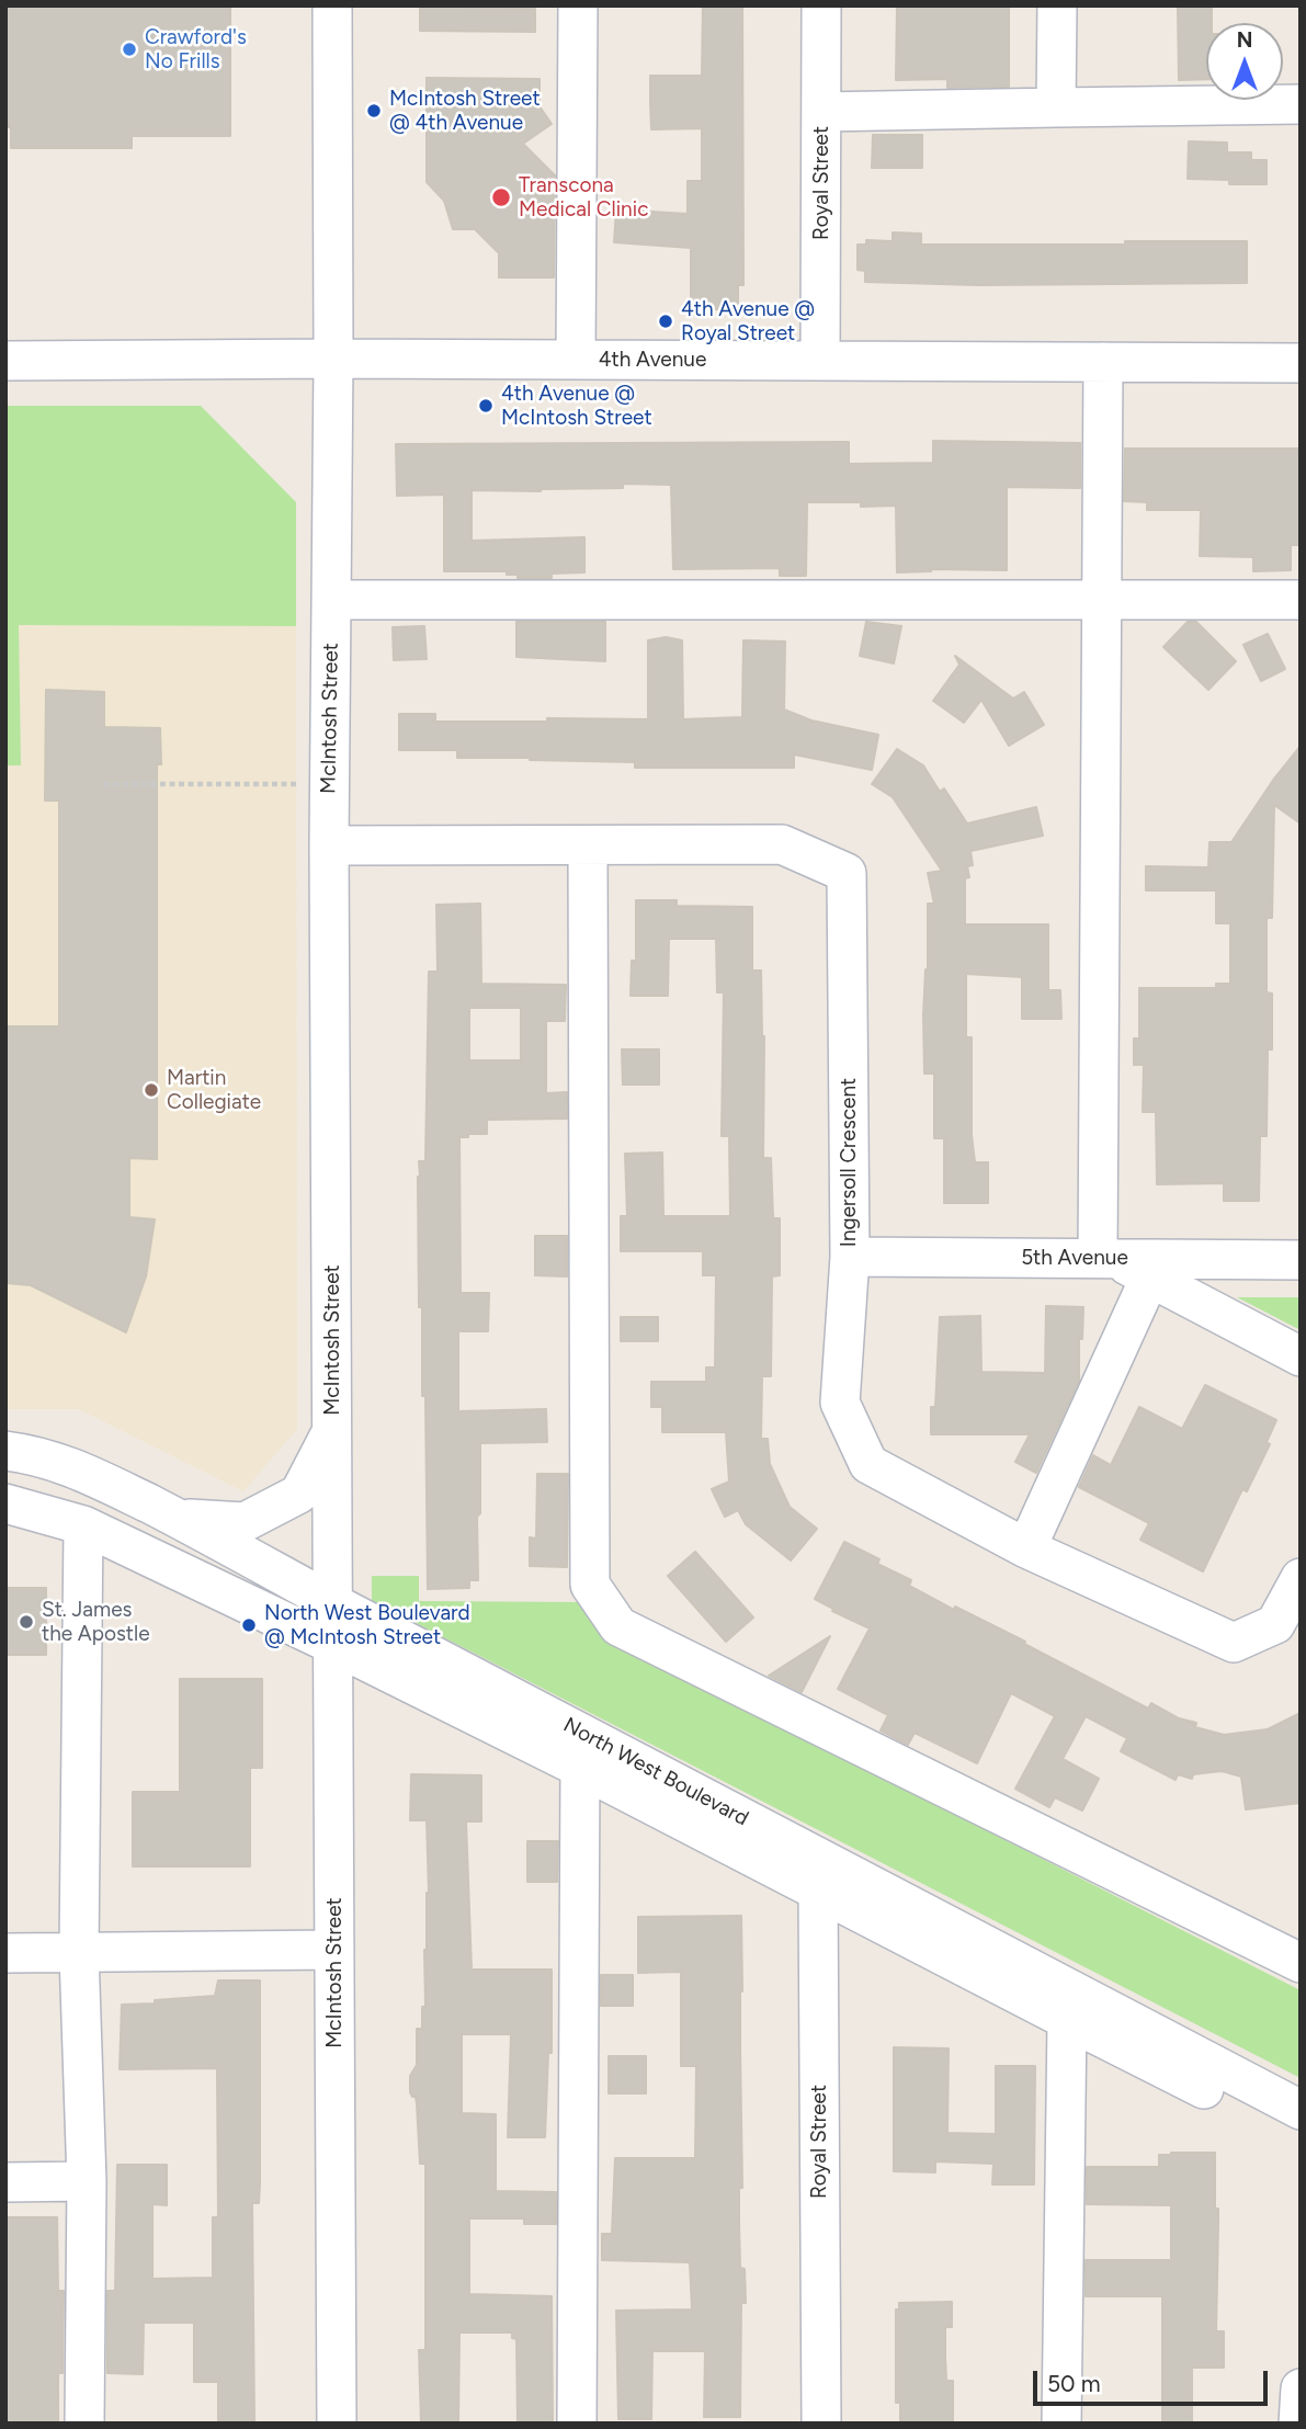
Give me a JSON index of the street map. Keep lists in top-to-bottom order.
{
  "streets": {
    "street": [
      "Royal Street",
      "4th Avenue",
      "McIntosh Street",
      "Ingersoll Crescent",
      "5th Avenue",
      "North West Boulevard"
    ]
  },
  "crossings": [
    ["Royal Street", "4th Avenue"],
    ["Royal Street", "North West Boulevard"],
    ["4th Avenue", "McIntosh Street"],
    ["McIntosh Street", "Ingersoll Crescent"],
    ["McIntosh Street", "North West Boulevard"],
    ["Ingersoll Crescent", "5th Avenue"]
  ],
  "places": [
    "Crawford's No Frills",
    "McIntosh Street @ 4th Avenue",
    "Transcona Medical Clinic",
    "4th Avenue @ Royal Street",
    "4th Avenue @ McIntosh Street",
    "Martin Collegiate",
    "St. James the Apostle",
    "North West Boulevard @ McIntosh Street"
  ],
  "scale_bar": "50 m",
  "north": "top"
}
